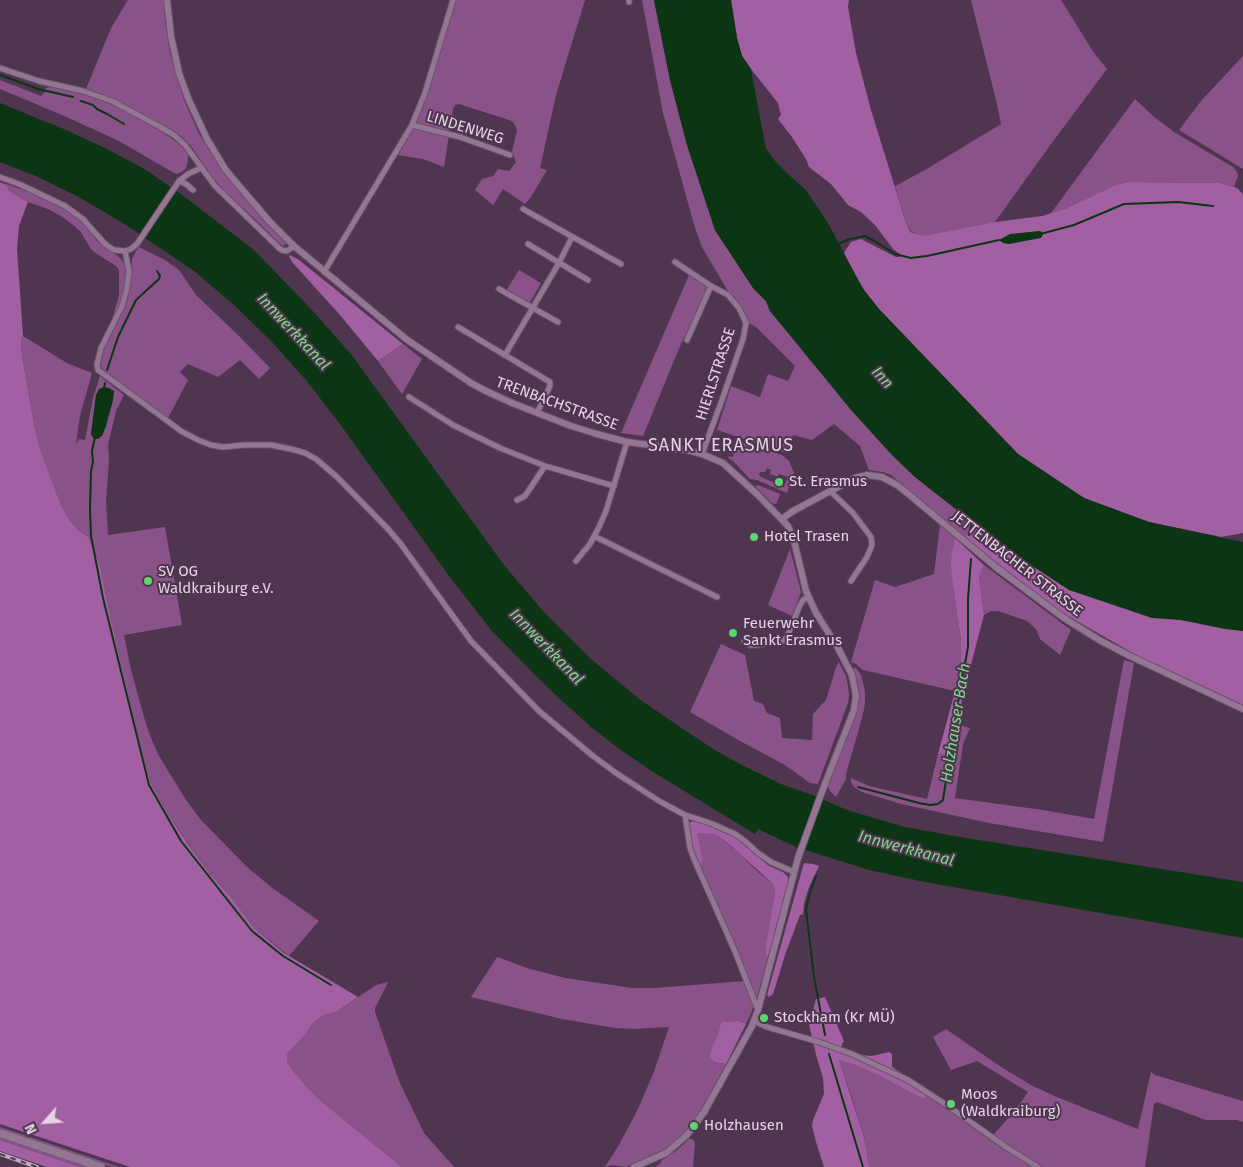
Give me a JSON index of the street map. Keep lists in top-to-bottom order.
{
  "streets": {
    "street": [
      "LINDENWEG",
      "HIERLSTRASSE",
      "TRENBACHSTRASSE",
      "JETTENBACHER STRASSE"
    ]
  },
  "crossings": [
    ["HIERLSTRASSE", "TRENBACHSTRASSE"],
    ["TRENBACHSTRASSE", "JETTENBACHER STRASSE"]
  ],
  "districts": ["SANKT ERASMUS"],
  "water": ["Innwerkkanal", "Inn", "Holzhauser Bach"],
  "places": [
    "St. Erasmus",
    "Hotel Trasen",
    "SV OG Waldkraiburg e.V.",
    "Feuerwehr Sankt Erasmus",
    "Stockham (Kr MÜ)",
    "Moos (Waldkraiburg)",
    "Holzhausen"
  ],
  "north": "bottom left"
}
